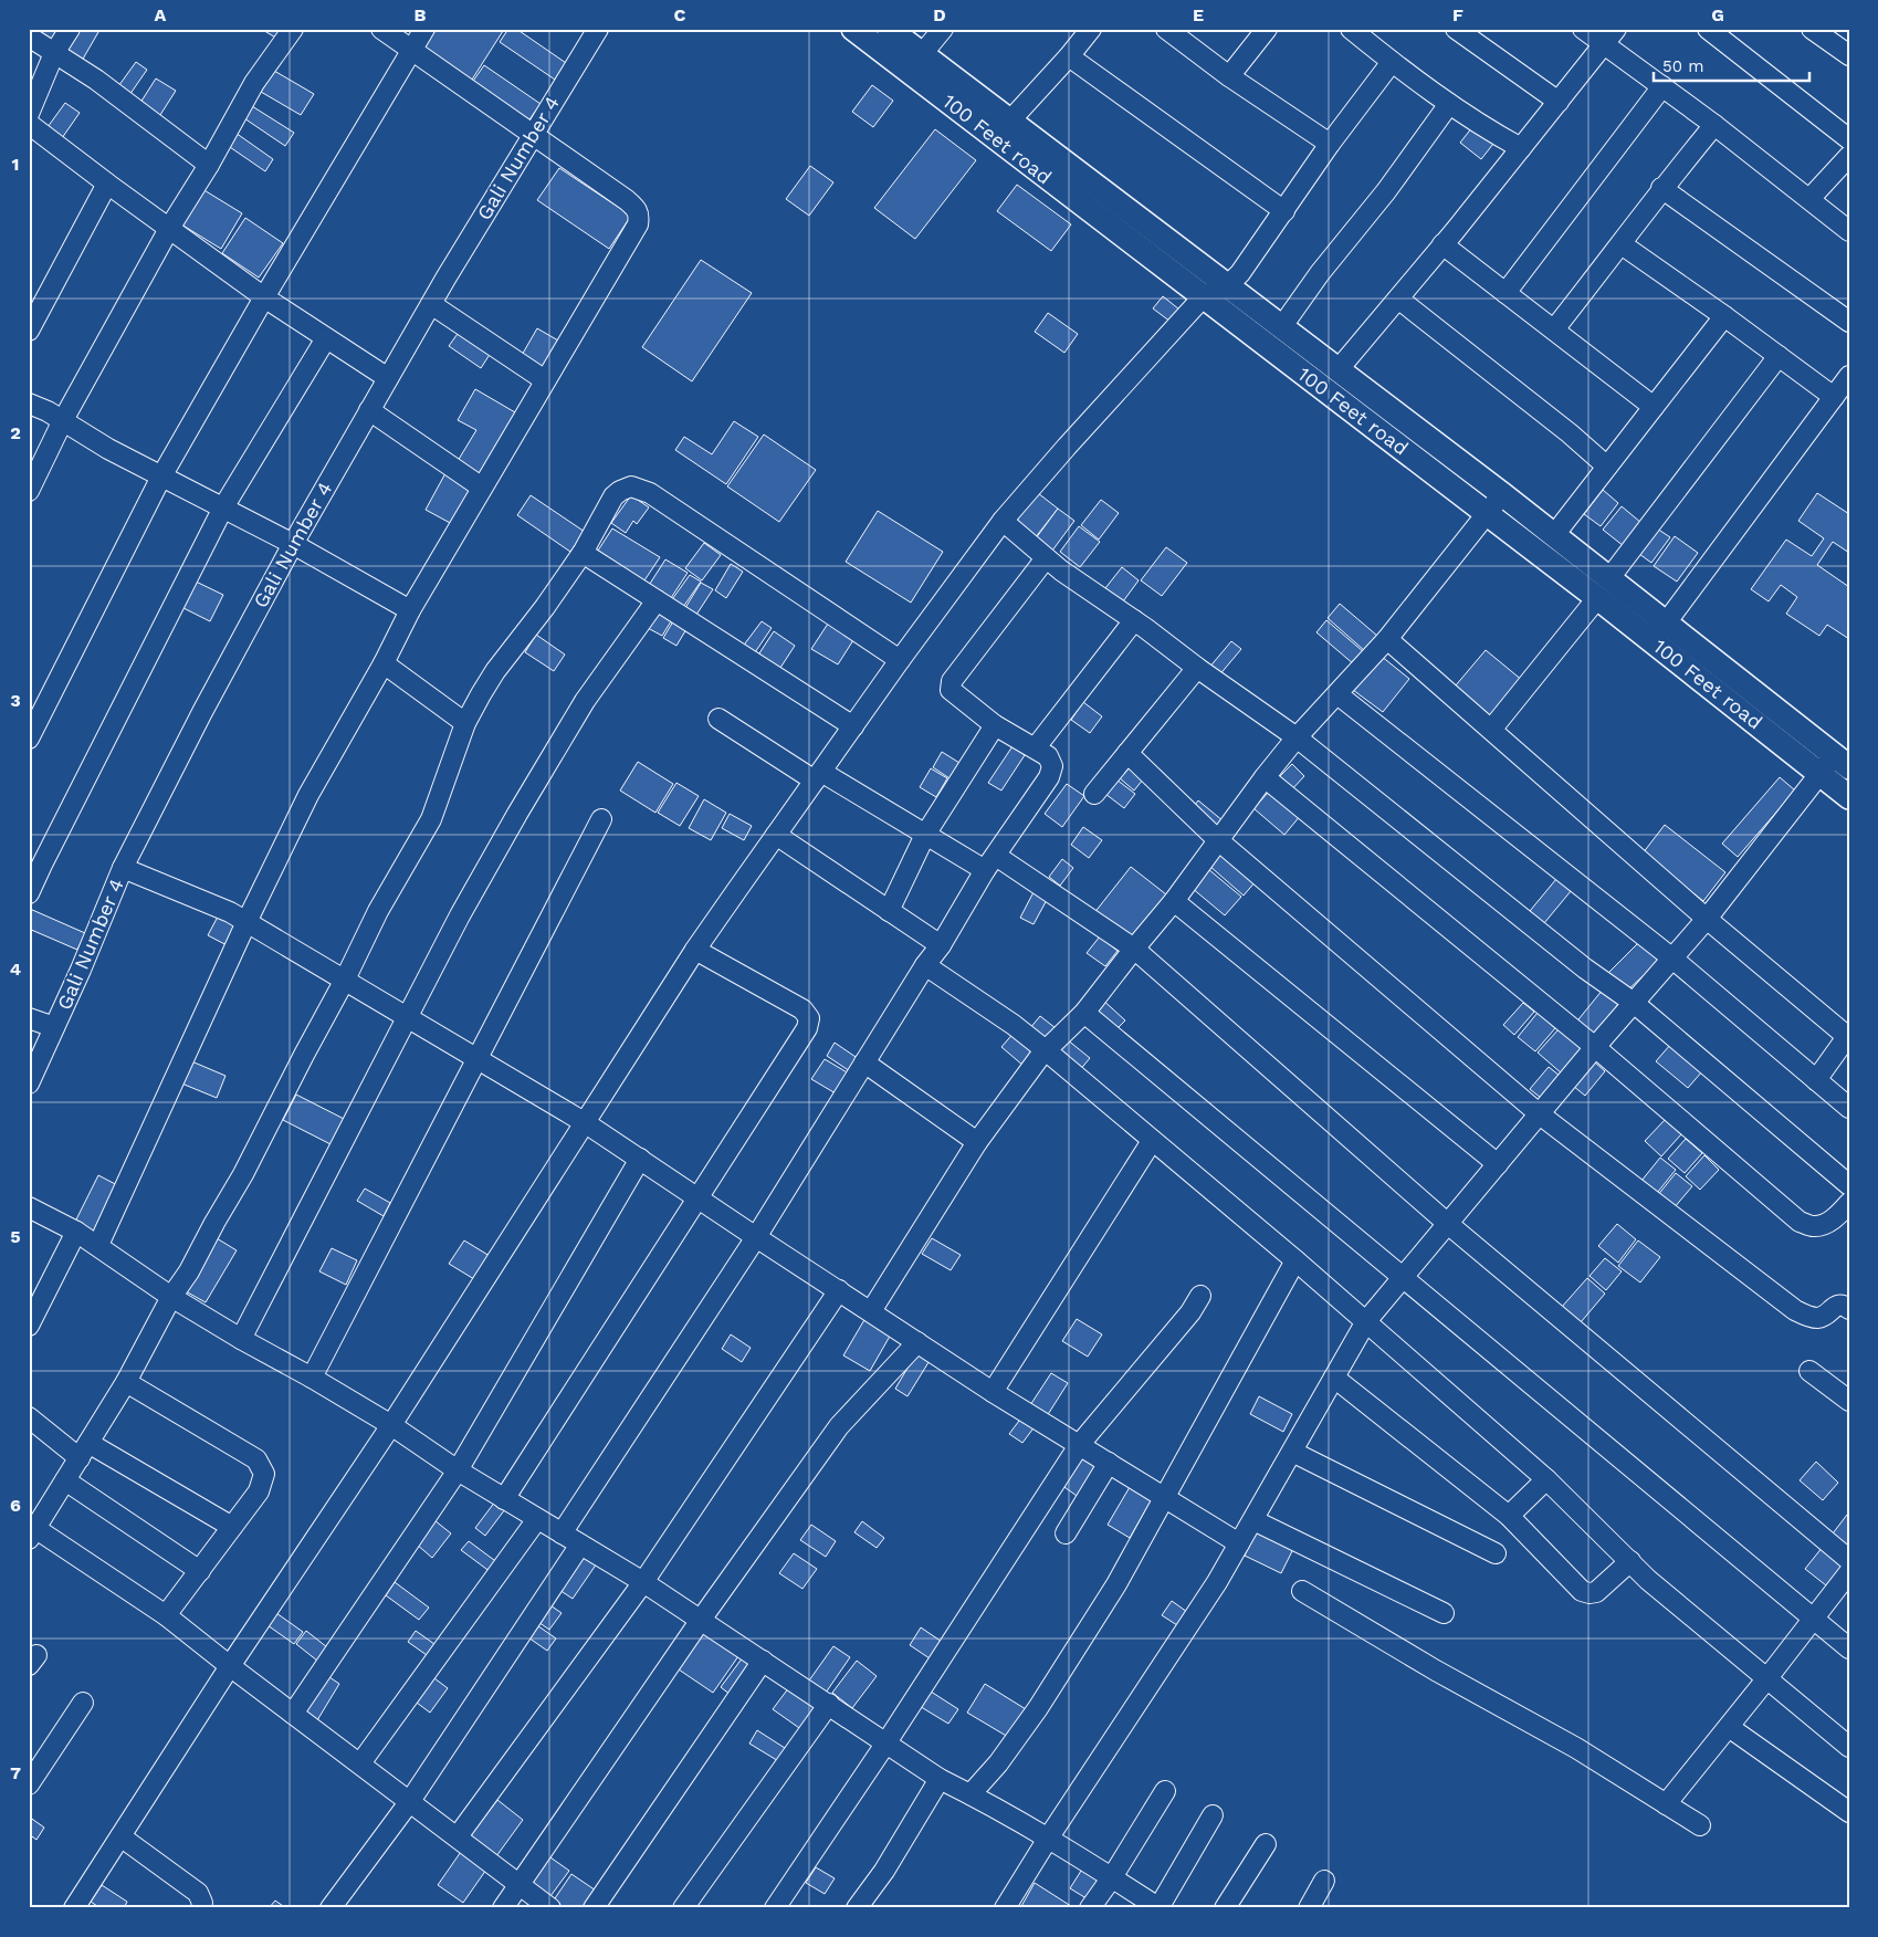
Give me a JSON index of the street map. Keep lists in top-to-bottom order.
{
  "streets": {
    "street": ["100 Feet road", "Gali Number 4"]
  },
  "scale_bar": "50 m",
  "grid": {
    "columns": [
      "A",
      "B",
      "C",
      "D",
      "E",
      "F",
      "G"
    ],
    "rows": [
      "1",
      "2",
      "3",
      "4",
      "5",
      "6",
      "7"
    ]
  }
}
